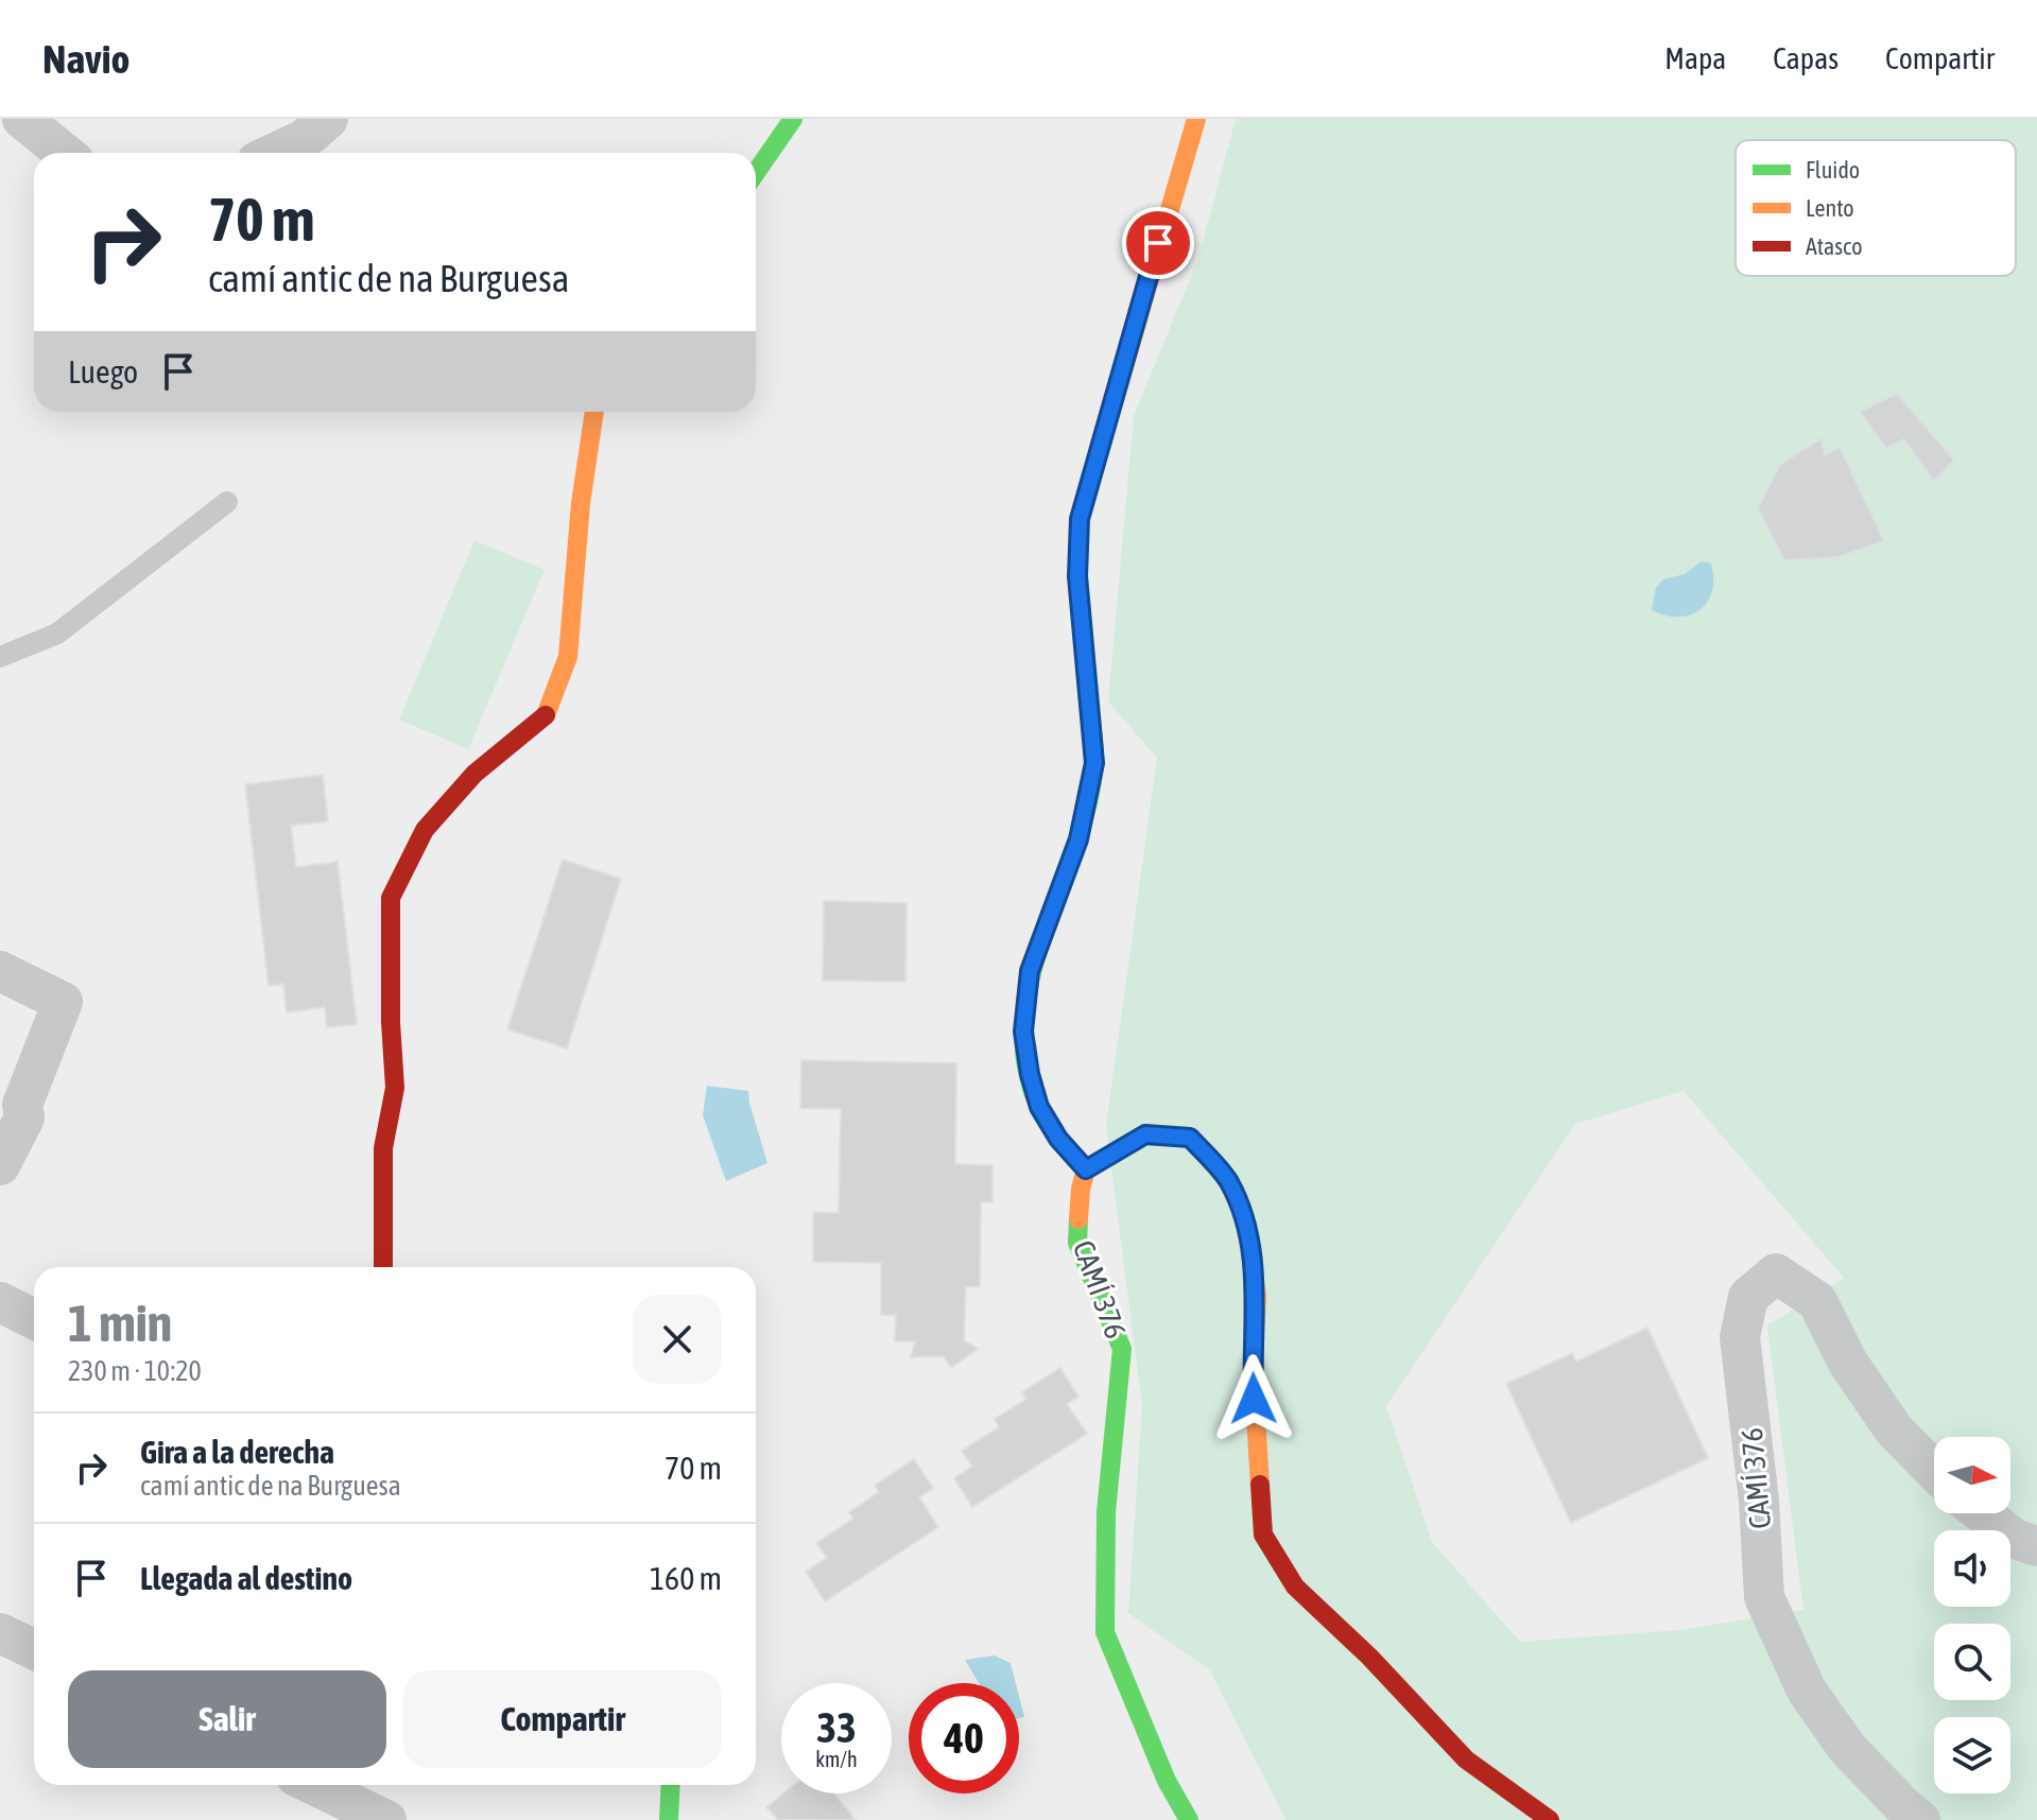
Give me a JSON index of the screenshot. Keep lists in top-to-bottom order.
{
  "streets": {
    "street": ["CAMÍ 376"]
  },
  "legend": ["Fluido", "Lento", "Atasco"],
  "north": "right",
  "page": {
    "header": "Navio",
    "nav": ["Mapa", "Capas", "Compartir"],
    "turn": ["70 m", "camí antic de na Burguesa"],
    "then": "Luego",
    "heading": ["1 min", "230 m · 10:20"],
    "list": [
      {
        "name": "Gira a la derecha",
        "note": "camí antic de na Burguesa",
        "value": "70 m"
      },
      {
        "name": "Llegada al destino",
        "value": "160 m"
      }
    ],
    "buttons": ["Salir", "Compartir"],
    "speed": "33 km/h",
    "limit": "40"
  }
}
